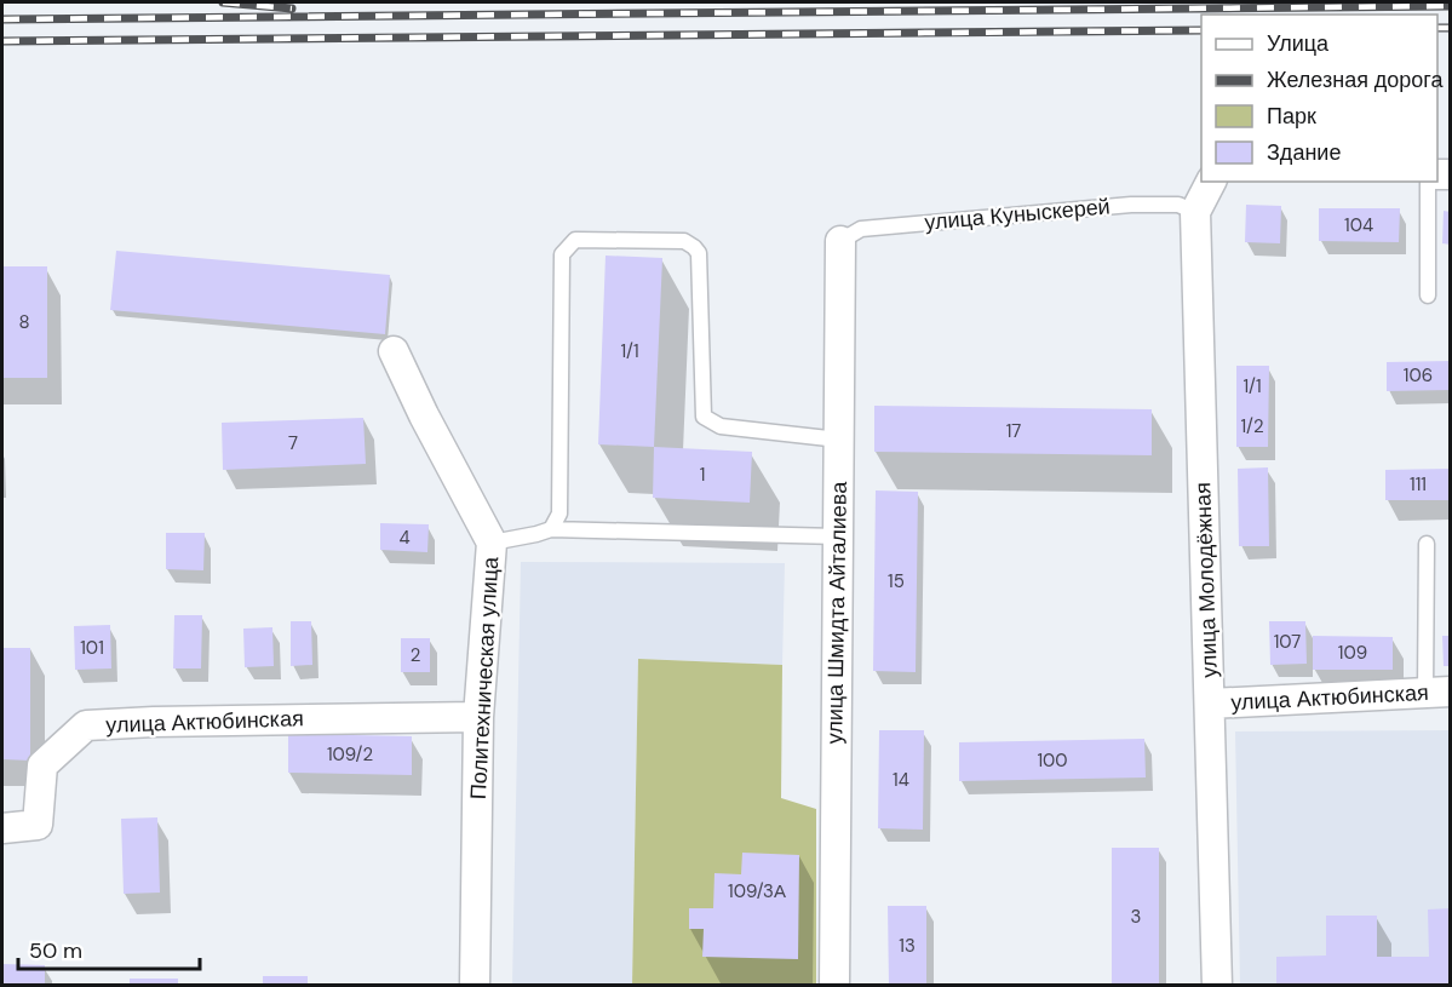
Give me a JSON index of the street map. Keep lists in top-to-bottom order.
{
  "streets": {
    "street": [
      "улица Молодёжная",
      "улица Шмидта Айталиева",
      "Политехническая улица",
      "улица Актюбинская"
    ],
    "lane": ["улица Куныскерей"]
  },
  "crossings": [
    ["улица Куныскерей", "улица Молодёжная"],
    ["улица Куныскерей", "улица Шмидта Айталиева"],
    ["улица Молодёжная", "улица Актюбинская"],
    ["Политехническая улица", "улица Актюбинская"]
  ],
  "house_numbers": [
    "104",
    "8",
    "1/1",
    "106",
    "1/1",
    "1/2",
    "17",
    "7",
    "1",
    "111",
    "4",
    "15",
    "107",
    "101",
    "109",
    "2",
    "109/2",
    "100",
    "14",
    "109/3А",
    "3",
    "13"
  ],
  "legend": [
    "Улица",
    "Железная дорога",
    "Парк",
    "Здание"
  ],
  "scale_bar": "50 m"
}
